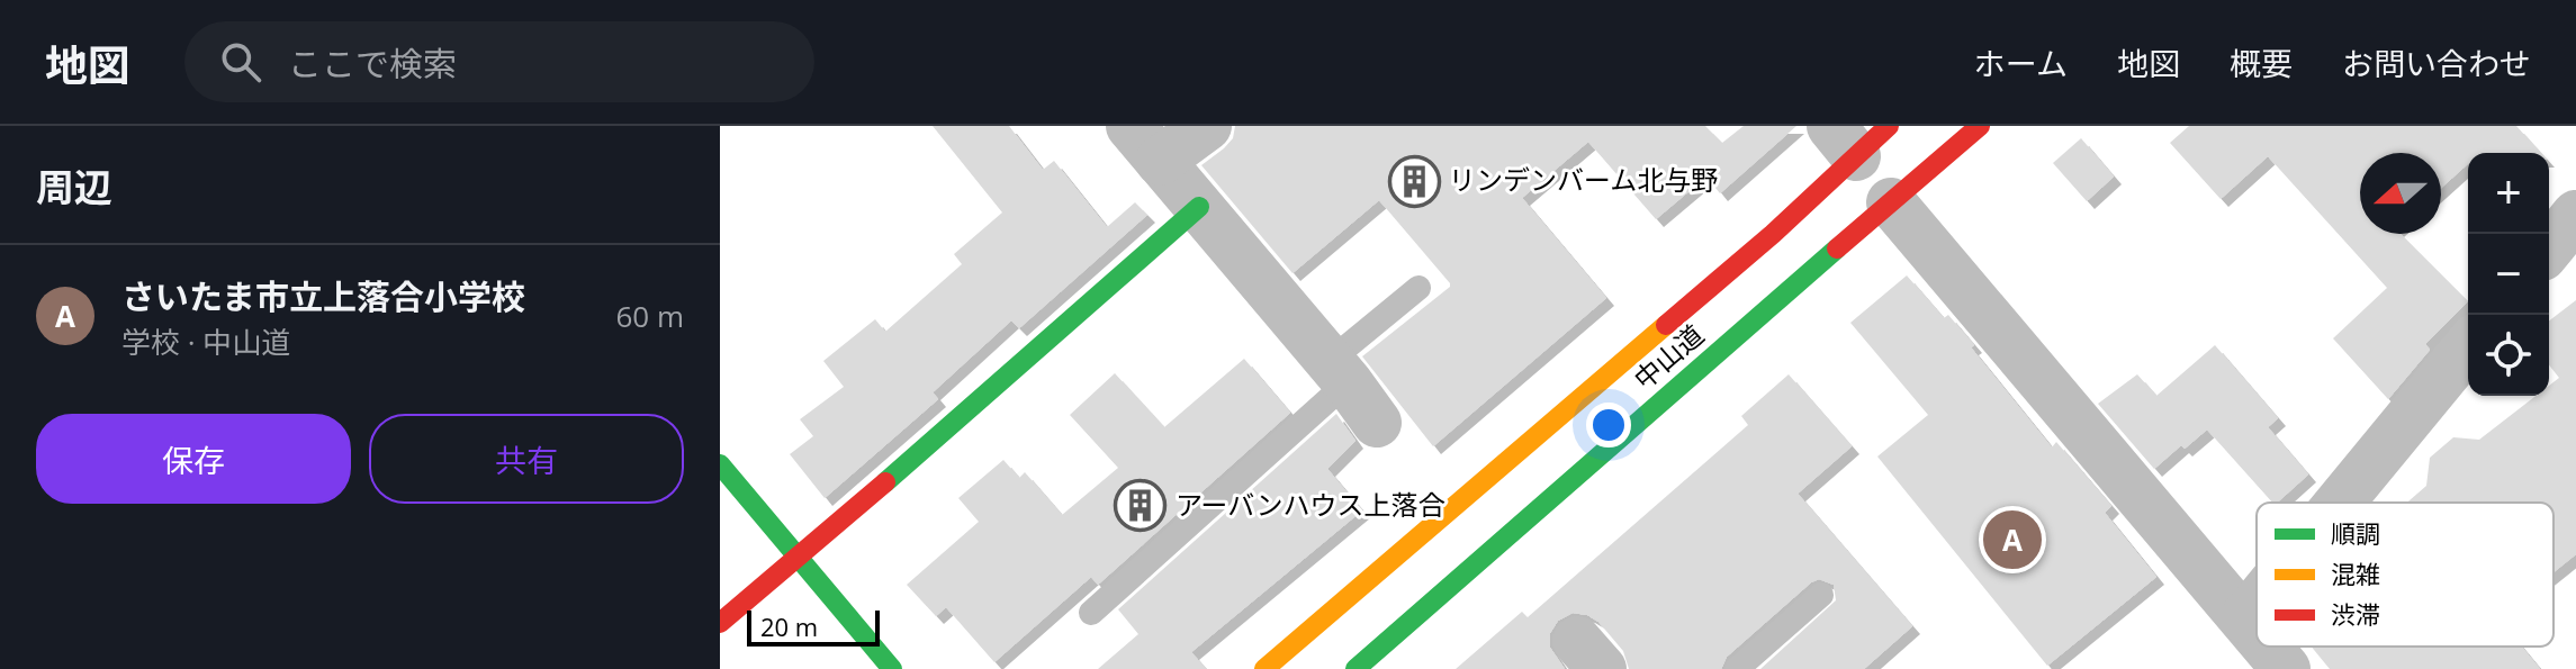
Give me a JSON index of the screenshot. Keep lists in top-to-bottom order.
{
  "streets": {
    "main road": ["中山道"]
  },
  "places": {
    "building": ["リンデンバーム北与野", "アーバンハウス上落合"]
  },
  "legend": ["順調", "混雑", "渋滞"],
  "scale_bar": "20 m",
  "north": "left",
  "page": {
    "header": "地図",
    "search": "ここで検索",
    "nav": [
      "ホーム",
      "地図",
      "概要",
      "お問い合わせ"
    ],
    "heading": "周辺",
    "map_buttons": ["+", "−"],
    "list": [
      {
        "mark": "A",
        "name": "さいたま市立上落合小学校",
        "note": "学校 · 中山道",
        "value": "60 m"
      }
    ],
    "buttons": ["保存", "共有"],
    "pins": "A",
    "scale": "20 m"
  }
}
